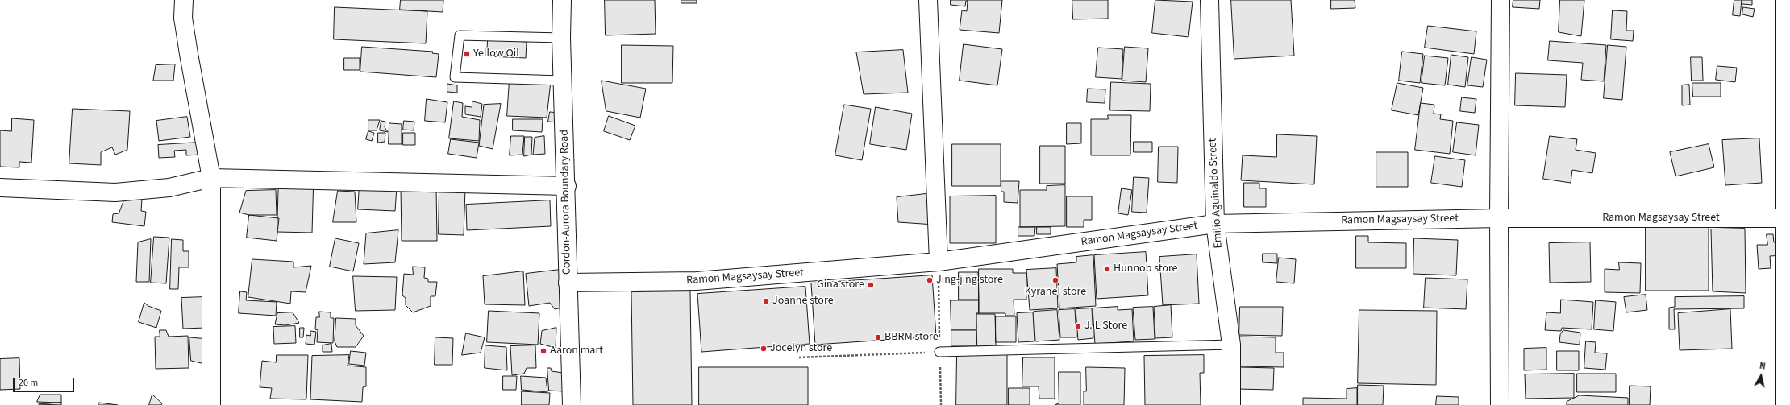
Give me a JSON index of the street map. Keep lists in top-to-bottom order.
{
  "streets": {
    "street": ["Emilio Aguinaldo Street", "Cordon-Aurora Boundary Road", "Ramon Magsaysay Street"]
  },
  "crossings": [
    ["Emilio Aguinaldo Street", "Ramon Magsaysay Street"],
    ["Cordon-Aurora Boundary Road", "Ramon Magsaysay Street"]
  ],
  "places": [
    "Yellow Oil",
    "Hunnob store",
    "Jing-jing store",
    "Kyranel store",
    "Gina store",
    "Joanne store",
    "J. L Store",
    "BBRM store",
    "Jocelyn store",
    "Aaron mart"
  ],
  "scale_bar": "20 m",
  "north": "top"
}
